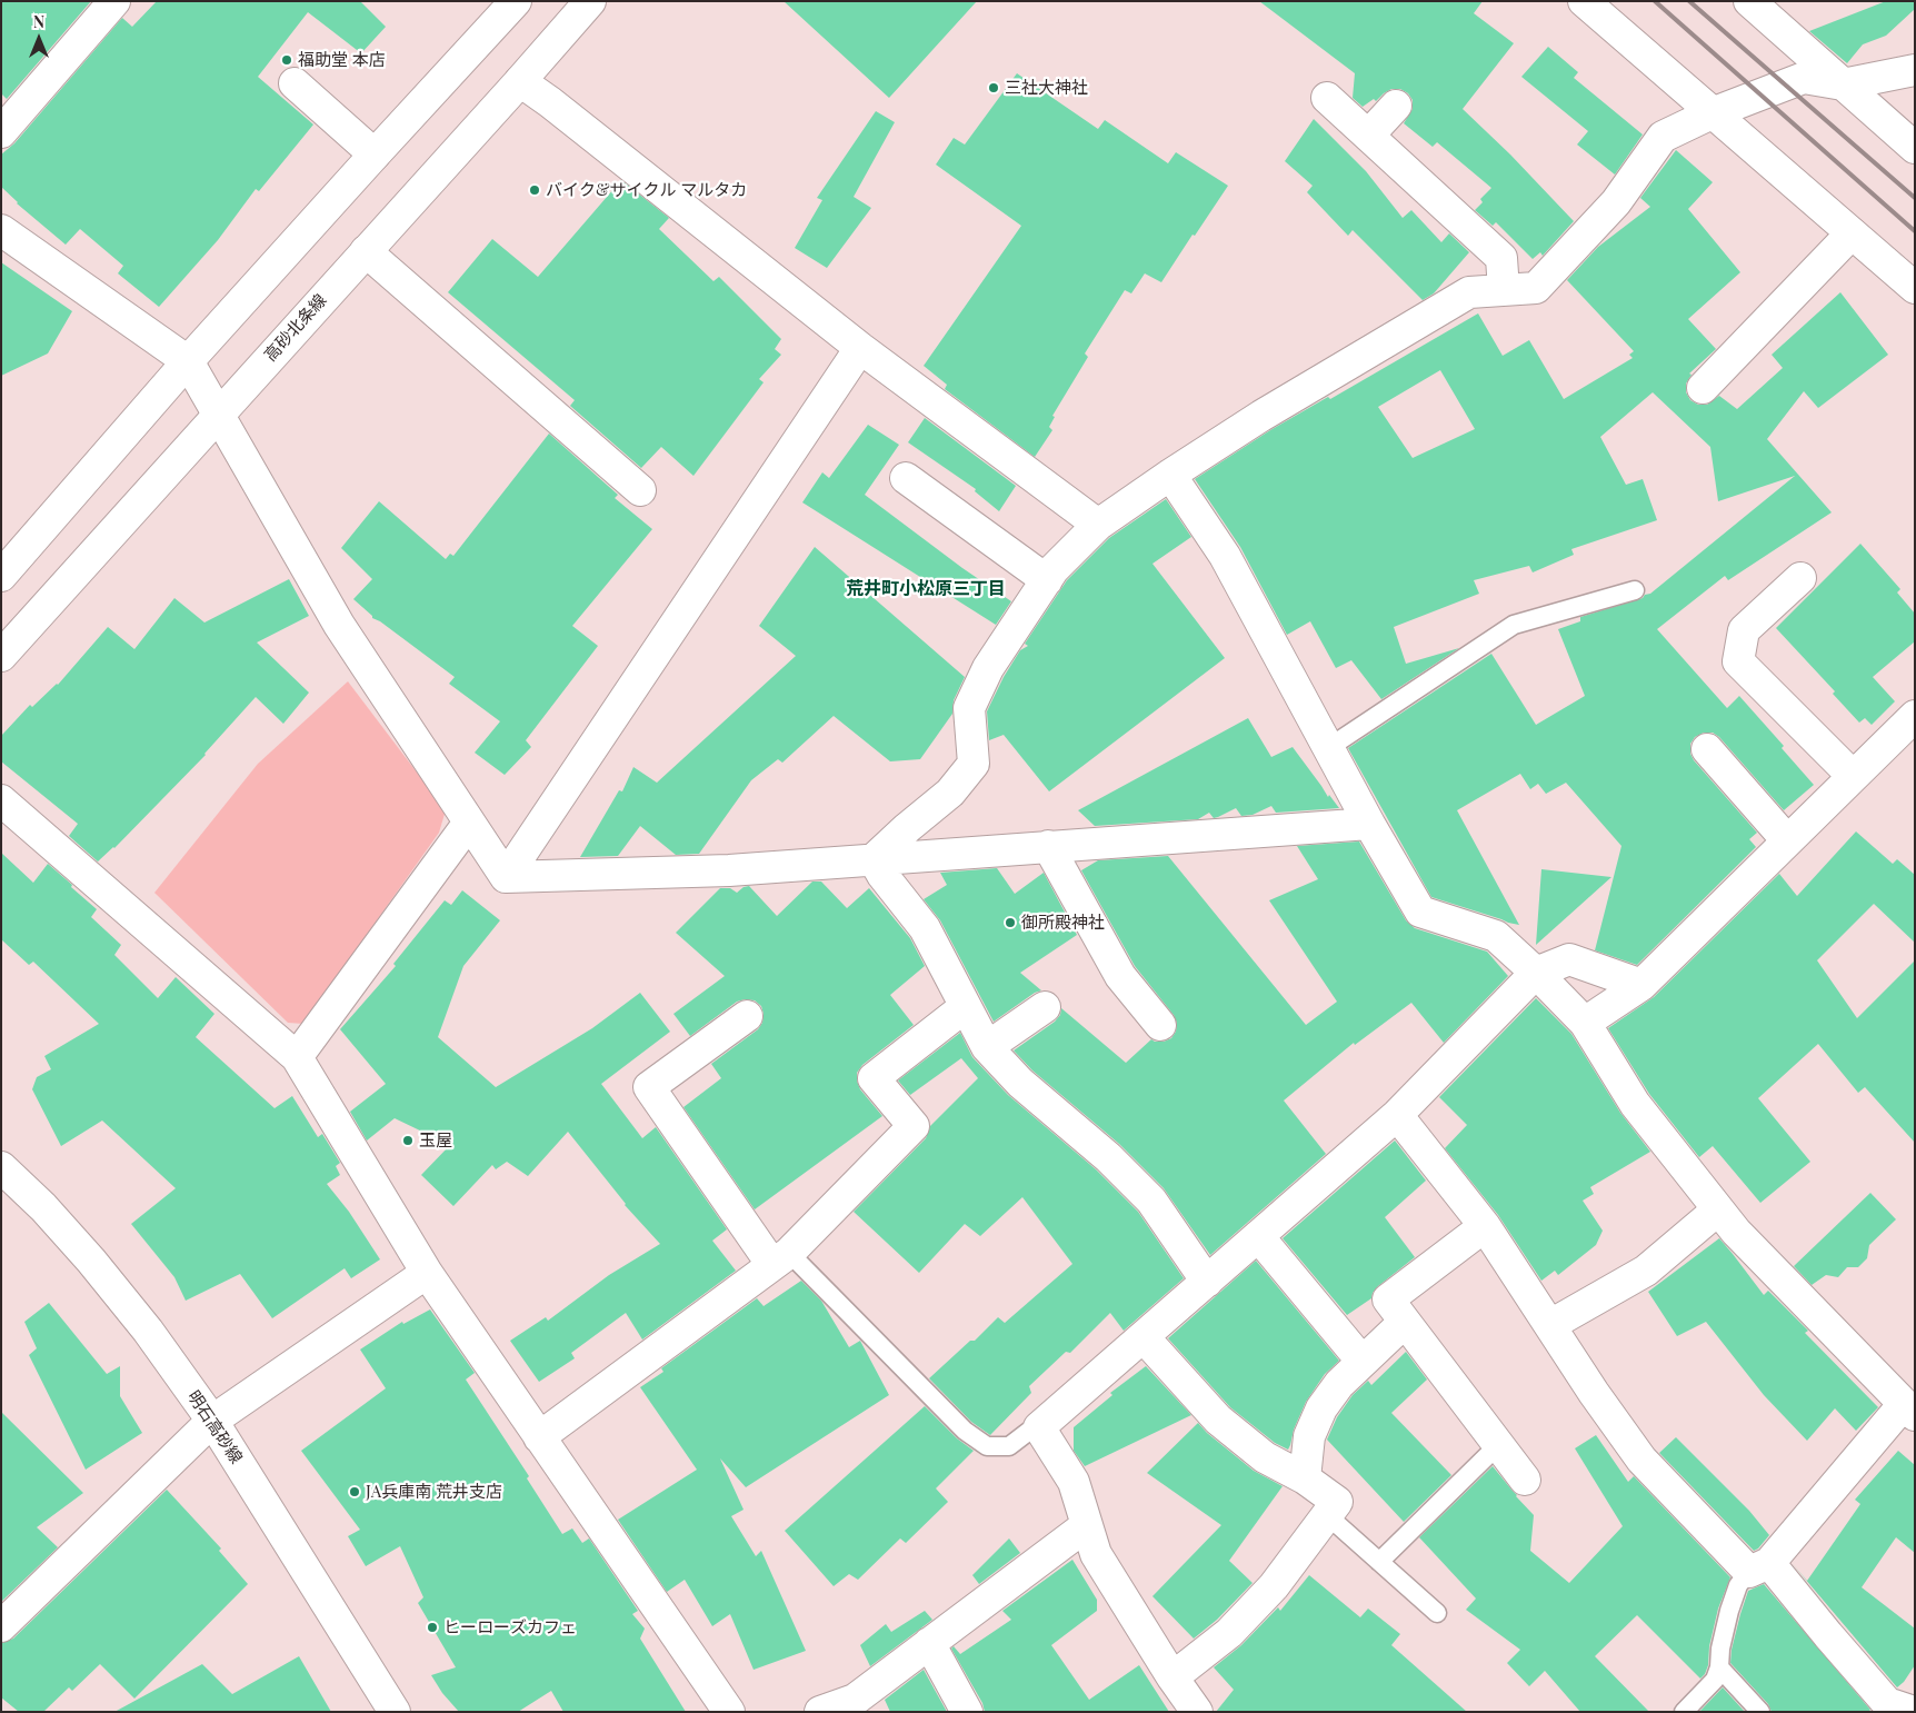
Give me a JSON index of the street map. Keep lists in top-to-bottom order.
{
  "streets": {
    "street": ["高砂北条線", "明石高砂線"]
  },
  "districts": ["荒井町小松原三丁目"],
  "places": [
    "福助堂 本店",
    "三社大神社",
    "バイク&サイクル マルタカ",
    "御所殿神社",
    "玉屋",
    "JA兵庫南 荒井支店",
    "ヒーローズカフェ"
  ],
  "north": "top"
}
